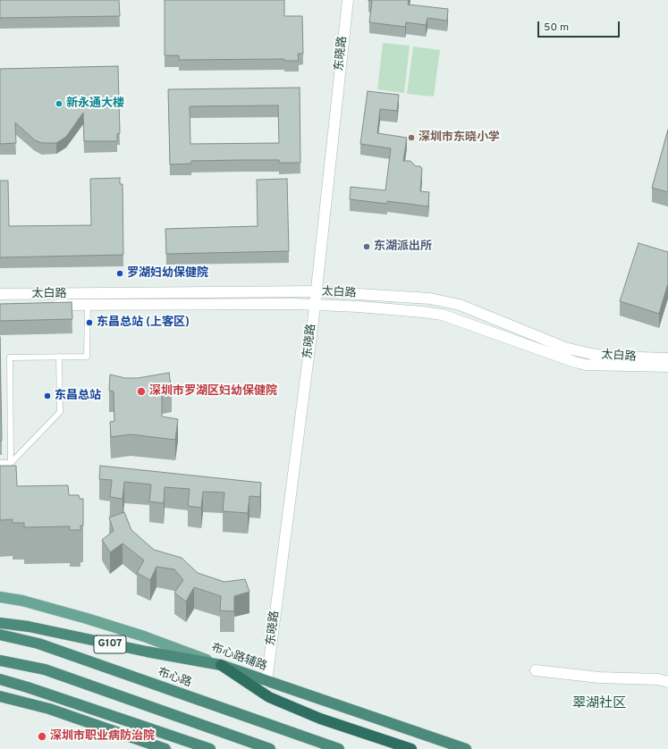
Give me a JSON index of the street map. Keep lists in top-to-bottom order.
{
  "streets": {
    "highway": ["G107", "布心路辅路", "布心路"],
    "main road": ["东晓路", "太白路"]
  },
  "crossings": [
    ["东晓路", "太白路"],
    ["东晓路", "布心路辅路"],
    ["布心路辅路", "布心路"]
  ],
  "districts": ["翠湖社区"],
  "places": [
    "新永通大楼",
    "深圳市东晓小学",
    "东湖派出所",
    "罗湖妇幼保健院",
    "东昌总站 (上客区)",
    "深圳市罗湖区妇幼保健院",
    "东昌总站",
    "深圳市职业病防治院"
  ],
  "scale_bar": "50 m"
}
